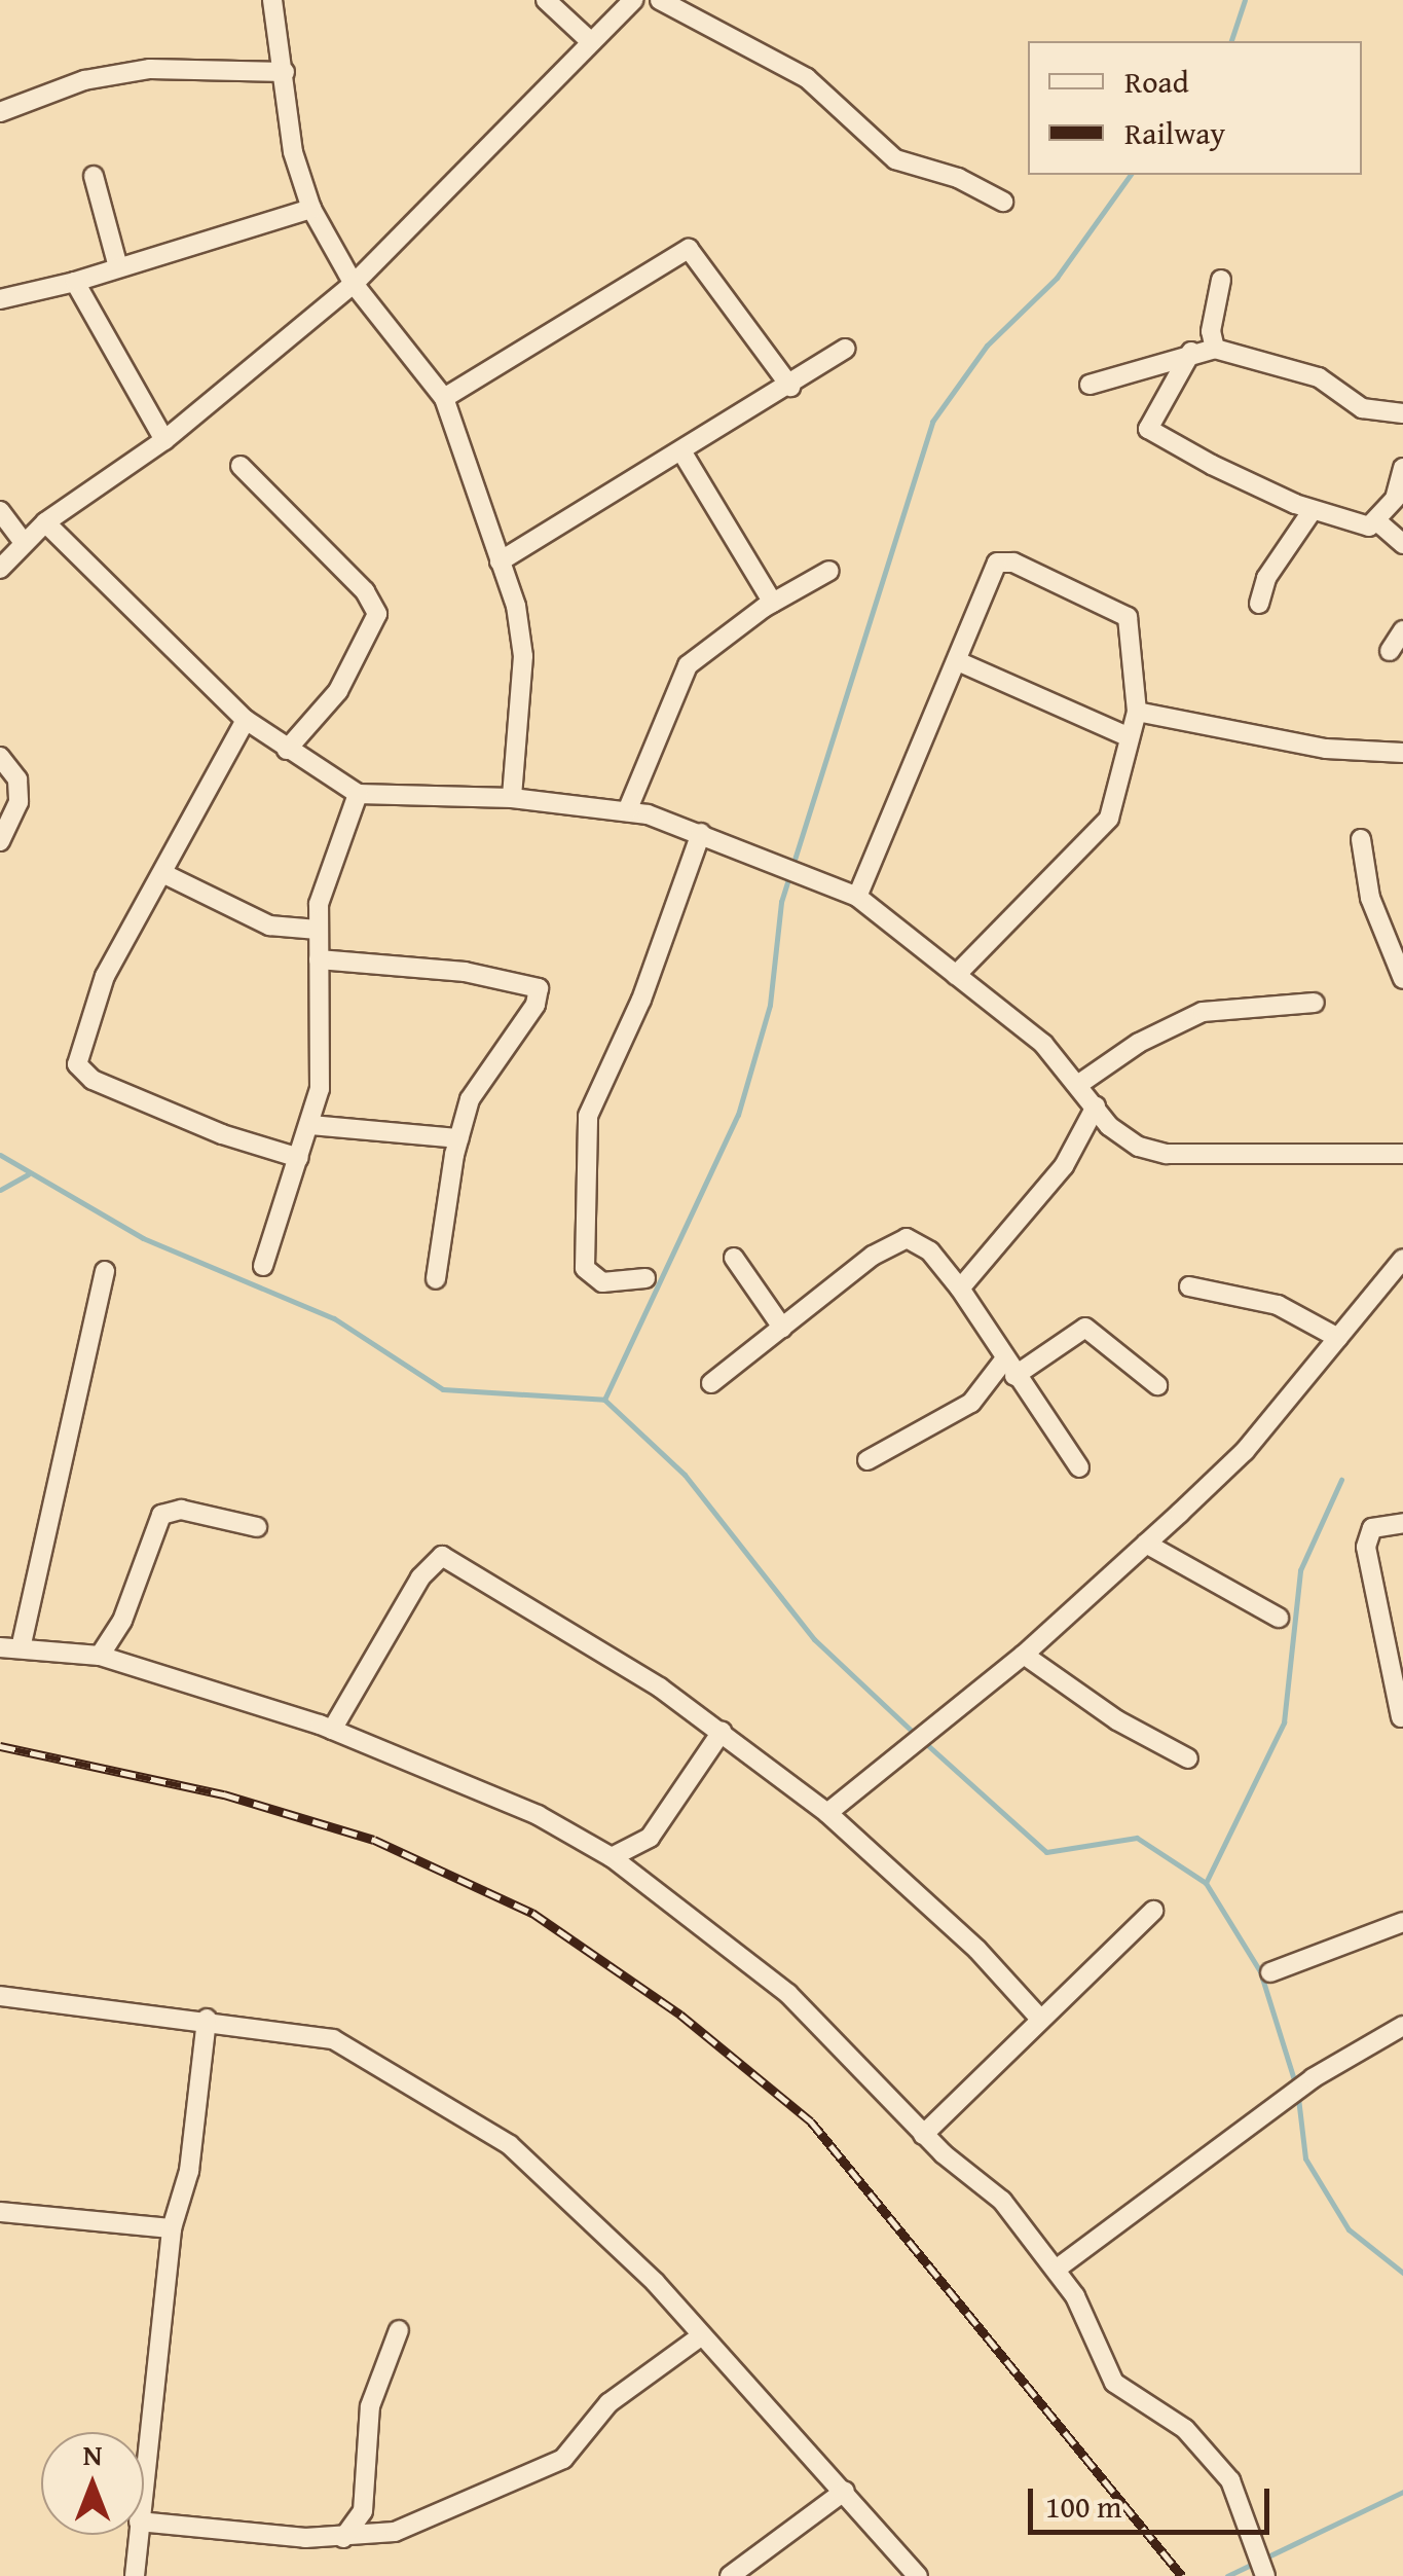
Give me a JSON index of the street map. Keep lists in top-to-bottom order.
{
  "legend": ["Road", "Railway"],
  "scale_bar": "100 m",
  "north": "top"
}
